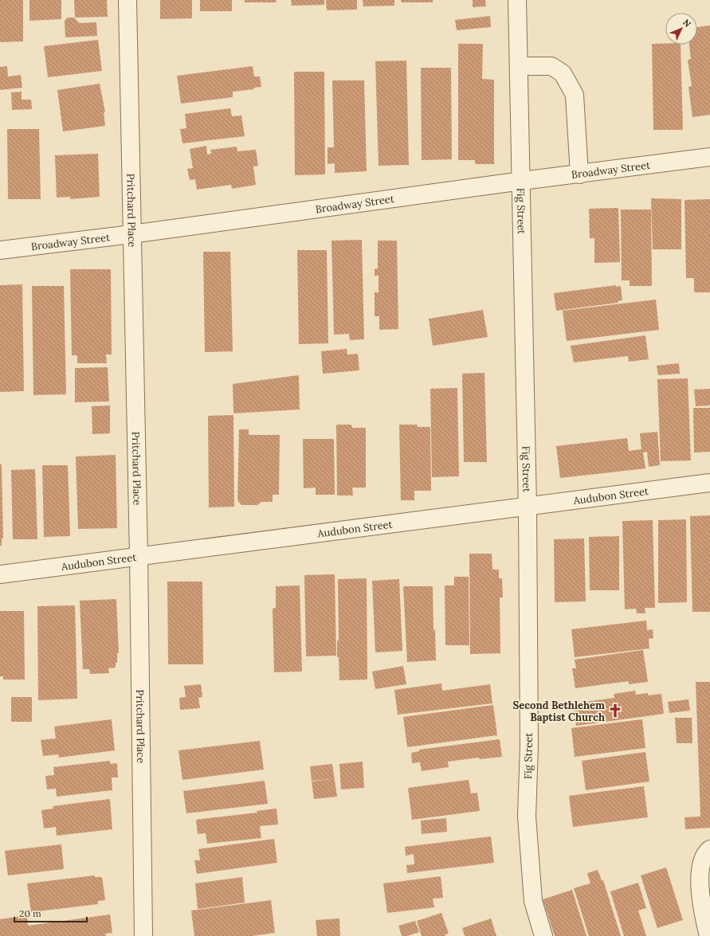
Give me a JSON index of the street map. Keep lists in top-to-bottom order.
{
  "streets": {
    "street": [
      "Broadway Street",
      "Pritchard Place",
      "Fig Street",
      "Audubon Street"
    ]
  },
  "crossings": [
    ["Broadway Street", "Pritchard Place"],
    ["Broadway Street", "Fig Street"],
    ["Pritchard Place", "Audubon Street"],
    ["Fig Street", "Audubon Street"]
  ],
  "places": {
    "church": ["Second Bethlehem Baptist Church"]
  },
  "scale_bar": "20 m",
  "north": "top right"
}
